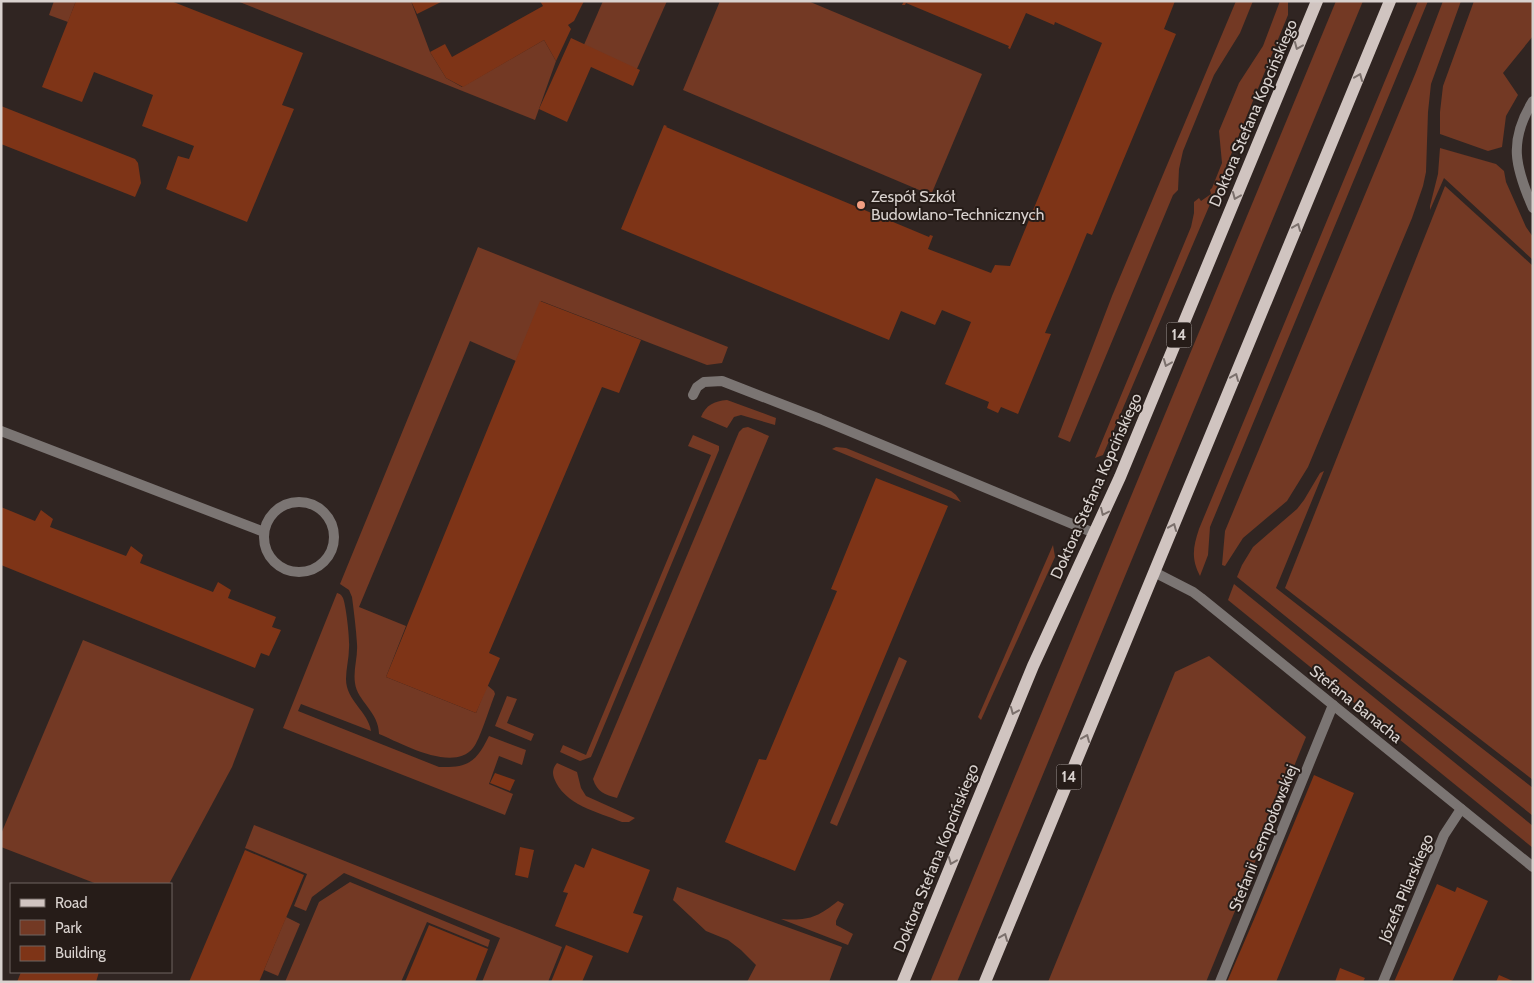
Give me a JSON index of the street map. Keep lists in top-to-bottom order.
{
  "streets": {
    "main road": ["Doktora Stefana Kopcińskiego", "14"],
    "street": ["Stefana Banacha", "Stefanii Sempołowskiej", "Józefa Pilarskiego"]
  },
  "crossings": [
    ["14", "Stefana Banacha"],
    ["Stefana Banacha", "Stefanii Sempołowskiej"],
    ["Stefana Banacha", "Józefa Pilarskiego"]
  ],
  "places": ["Zespół Szkół Budowlano-Technicznych"],
  "legend": ["Road", "Park", "Building"]
}
